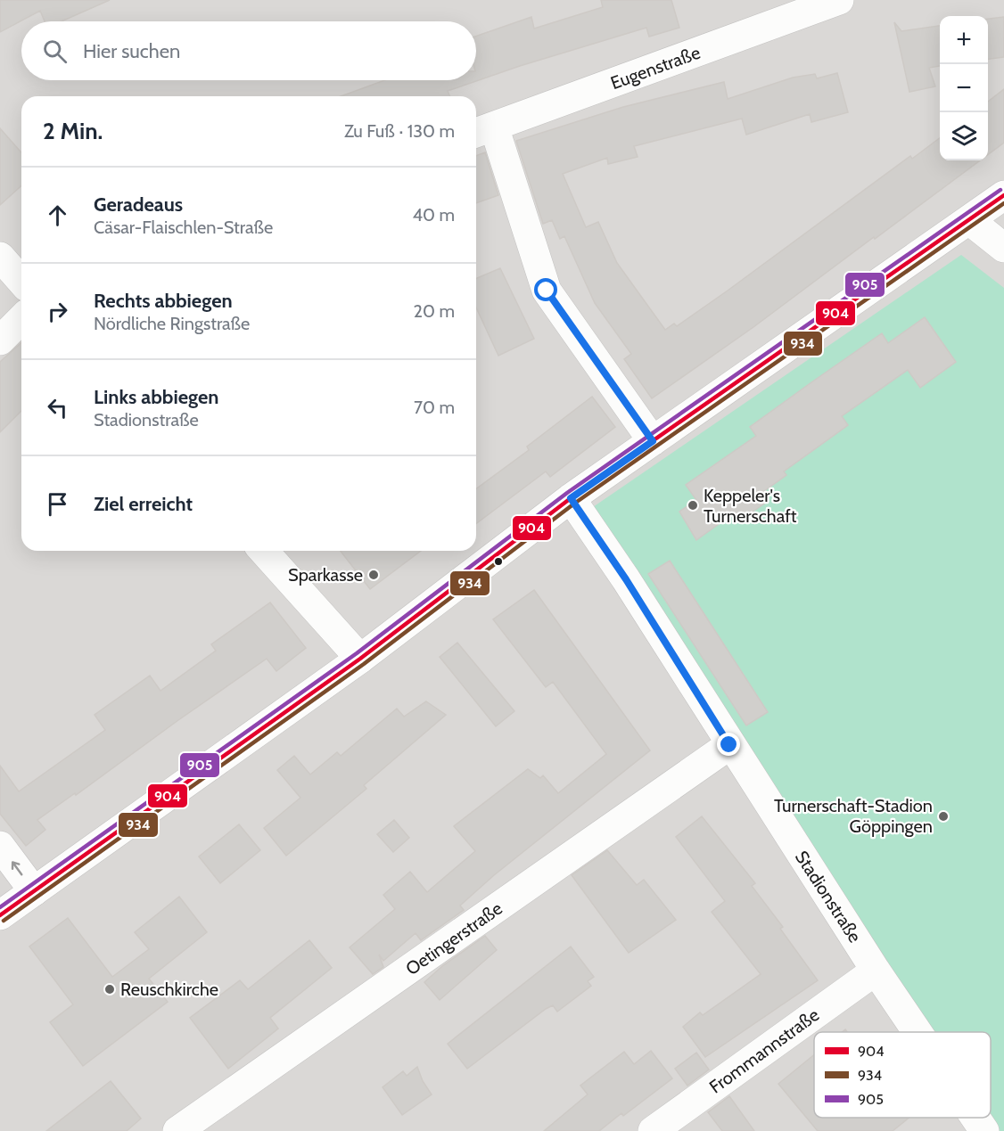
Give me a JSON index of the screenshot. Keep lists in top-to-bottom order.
{
  "streets": {
    "street": [
      "Eugenstraße",
      "Stadionstraße",
      "Oetingerstraße",
      "Frommannstraße"
    ]
  },
  "crossings": [
    ["Stadionstraße", "Oetingerstraße"],
    ["Stadionstraße", "Frommannstraße"]
  ],
  "places": [
    "Keppeler's Turnerschaft",
    "Sparkasse",
    "Turnerschaft-Stadion Göppingen",
    "Reuschkirche"
  ],
  "lines": ["transit line 905", "transit line 904", "transit line 934"],
  "legend": ["904", "934", "905"],
  "page": {
    "map_buttons": ["+", "−"],
    "search": "Hier suchen",
    "heading": ["2 Min.", "Zu Fuß · 130 m"],
    "list": [
      ["Geradeaus", "Cäsar-Flaischlen-Straße", "40 m"],
      ["Rechts abbiegen", "Nördliche Ringstraße", "20 m"],
      ["Links abbiegen", "Stadionstraße", "70 m"],
      "Ziel erreicht"
    ]
  }
}
